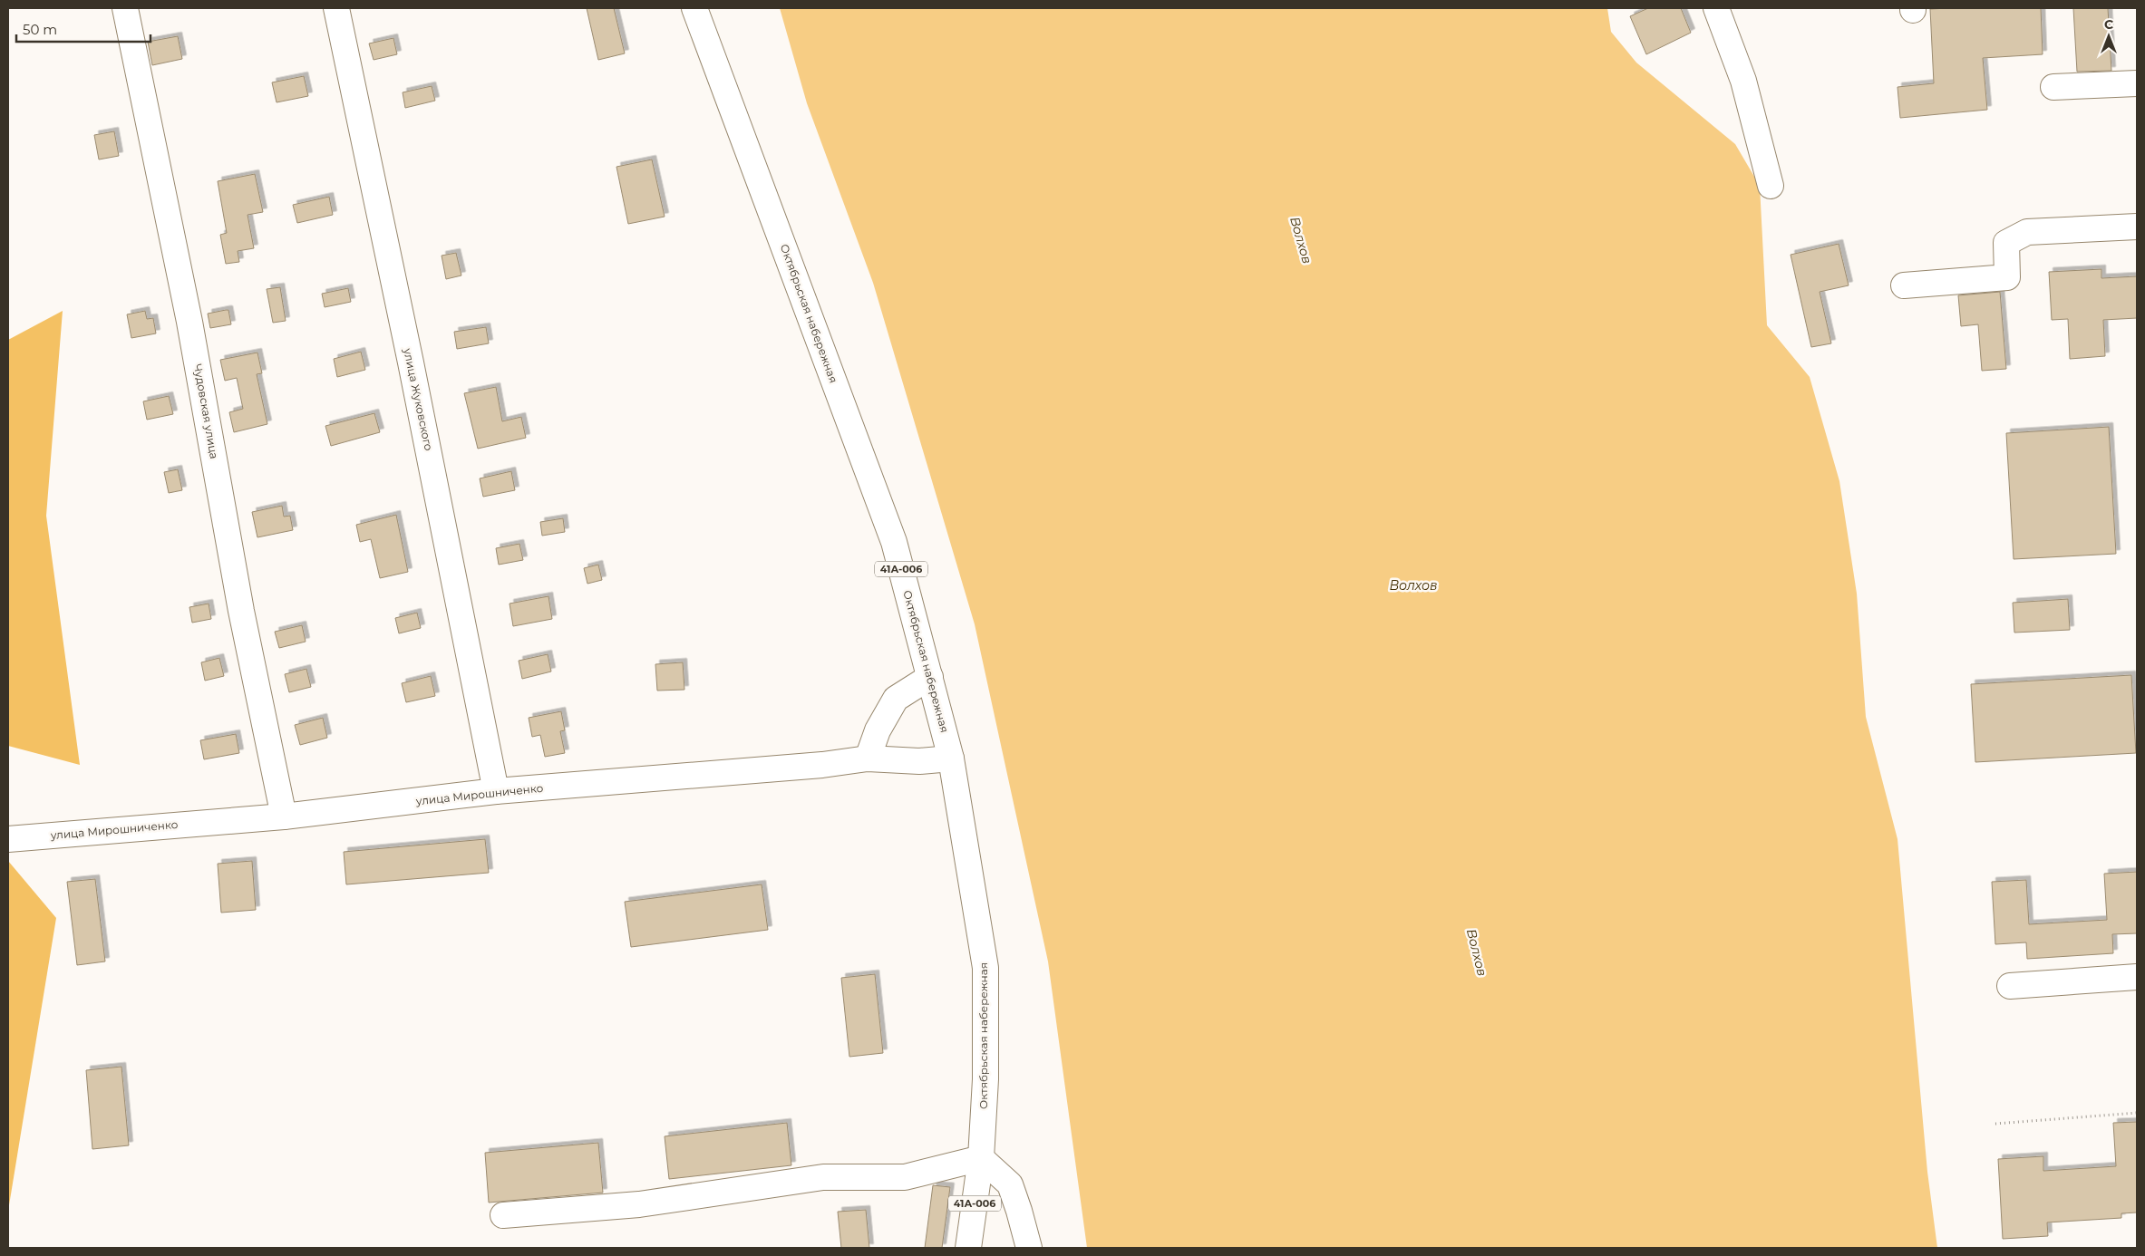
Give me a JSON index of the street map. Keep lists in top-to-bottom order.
{
  "streets": {
    "street": [
      "Октябрьская набережная",
      "улица Жуковского",
      "Чудовская улица",
      "41А-006",
      "улица Мирошниченко"
    ]
  },
  "crossings": [
    ["Октябрьская набережная", "41А-006"],
    ["Октябрьская набережная", "улица Мирошниченко"],
    ["улица Жуковского", "улица Мирошниченко"],
    ["Чудовская улица", "улица Мирошниченко"]
  ],
  "water": ["Волхов"],
  "scale_bar": "50 m",
  "north": "top"
}
